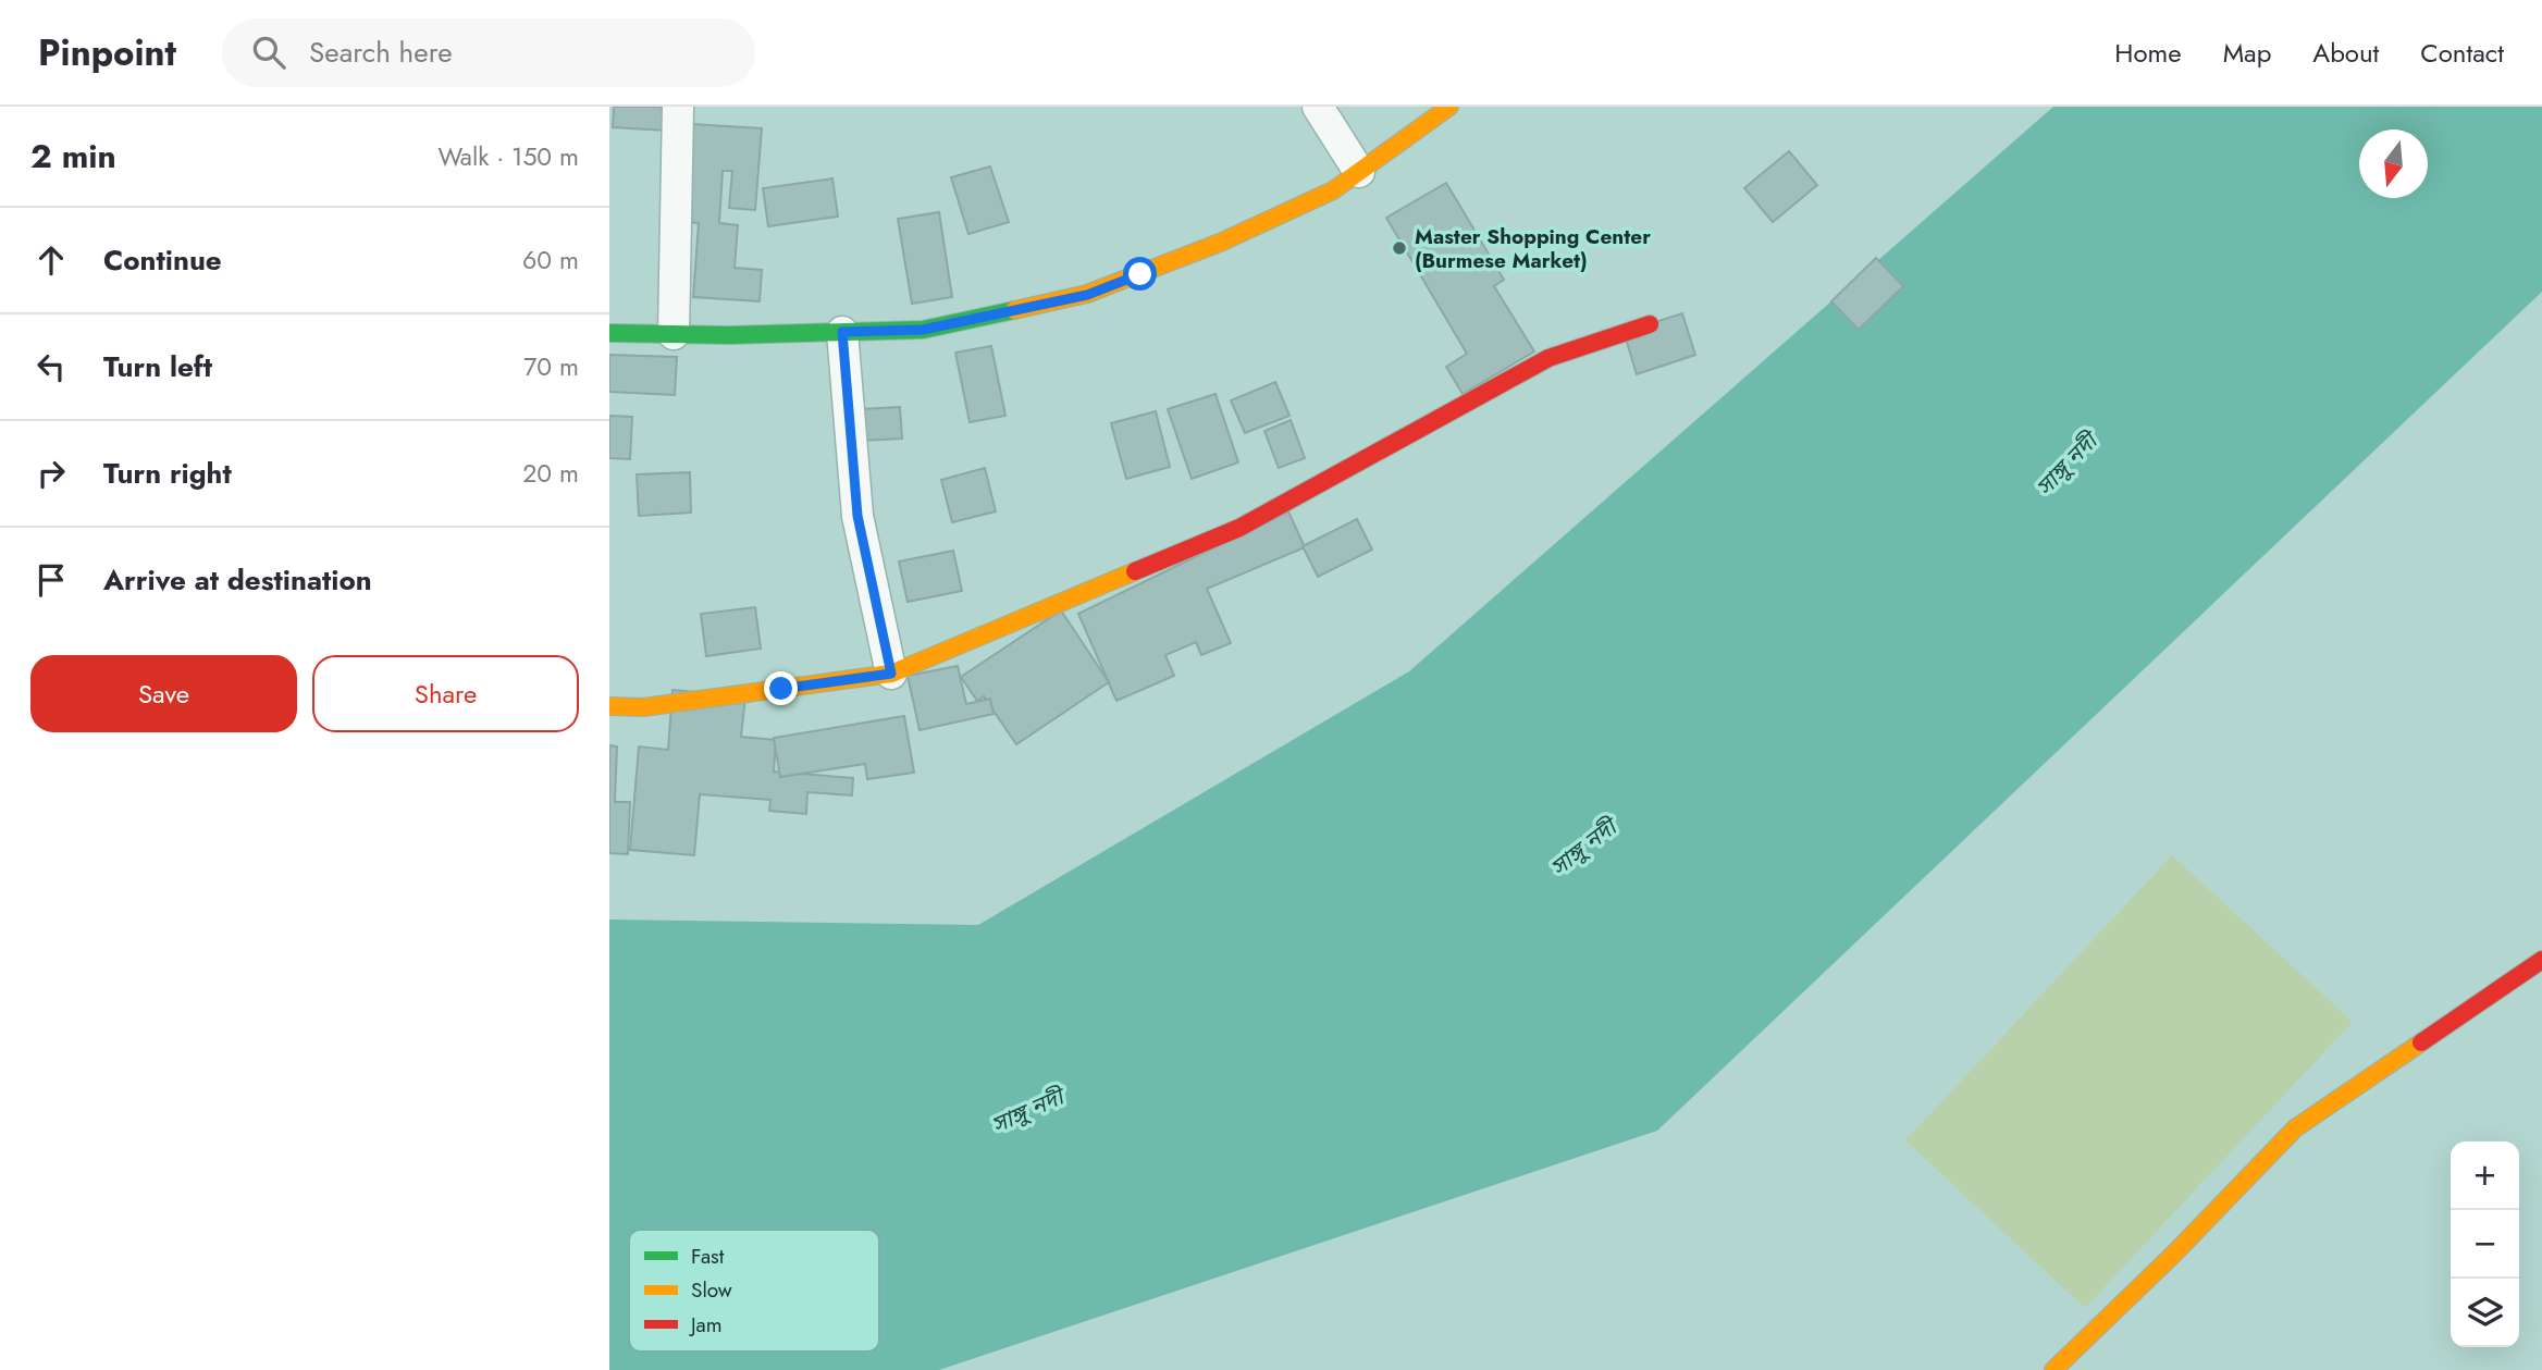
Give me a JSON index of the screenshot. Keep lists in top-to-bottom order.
{
  "water": ["সাঙ্গু নদী"],
  "places": ["Master Shopping Center (Burmese Market)"],
  "legend": ["Fast", "Slow", "Jam"],
  "north": "bottom",
  "page": {
    "header": "Pinpoint",
    "search": "Search here",
    "nav": [
      "Home",
      "Map",
      "About",
      "Contact"
    ],
    "heading": ["2 min", "Walk · 150 m"],
    "list": [
      ["Continue", "60 m"],
      ["Turn left", "70 m"],
      ["Turn right", "20 m"],
      "Arrive at destination"
    ],
    "buttons": ["Save", "Share"],
    "map_buttons": ["+", "−"]
  }
}
